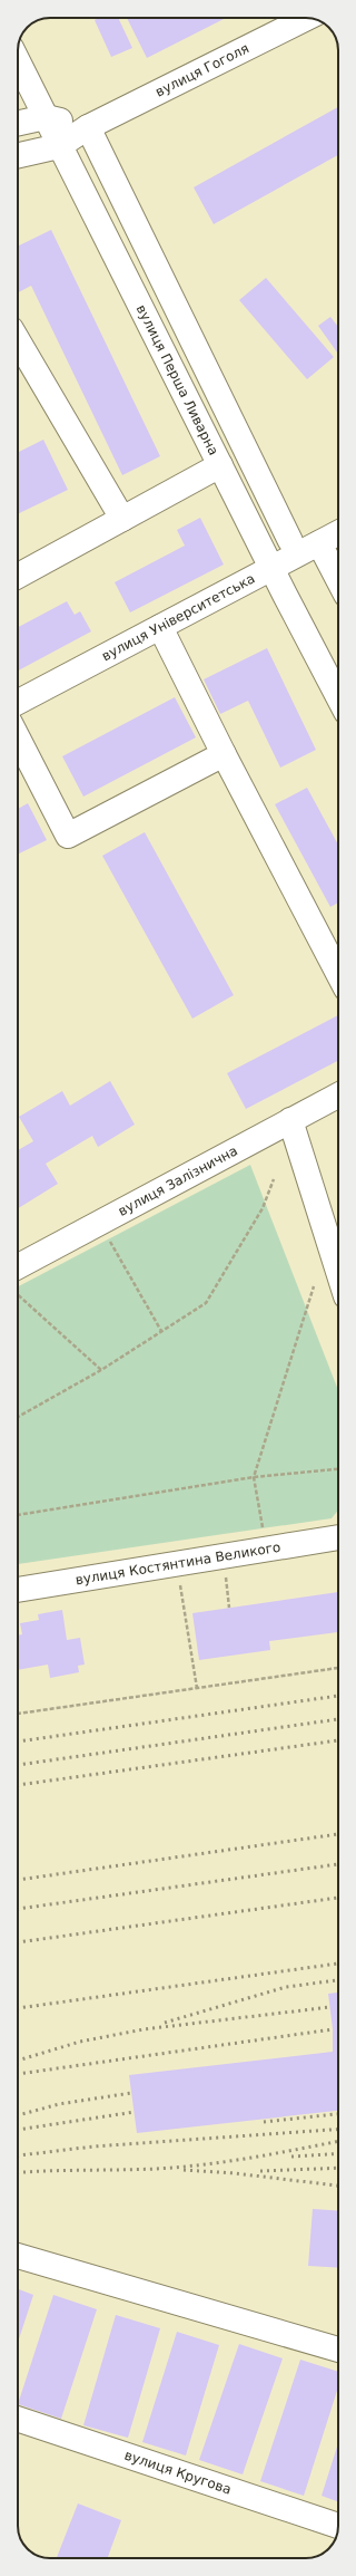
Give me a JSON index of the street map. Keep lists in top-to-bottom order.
{
  "streets": {
    "street": [
      "вулиця Гоголя",
      "вулиця Перша Ливарна",
      "вулиця Університетська",
      "вулиця Залізнична",
      "вулиця Костянтина Великого",
      "вулиця Кругова"
    ]
  },
  "crossings": [
    ["вулиця Гоголя", "вулиця Перша Ливарна"],
    ["вулиця Перша Ливарна", "вулиця Університетська"]
  ]
}
